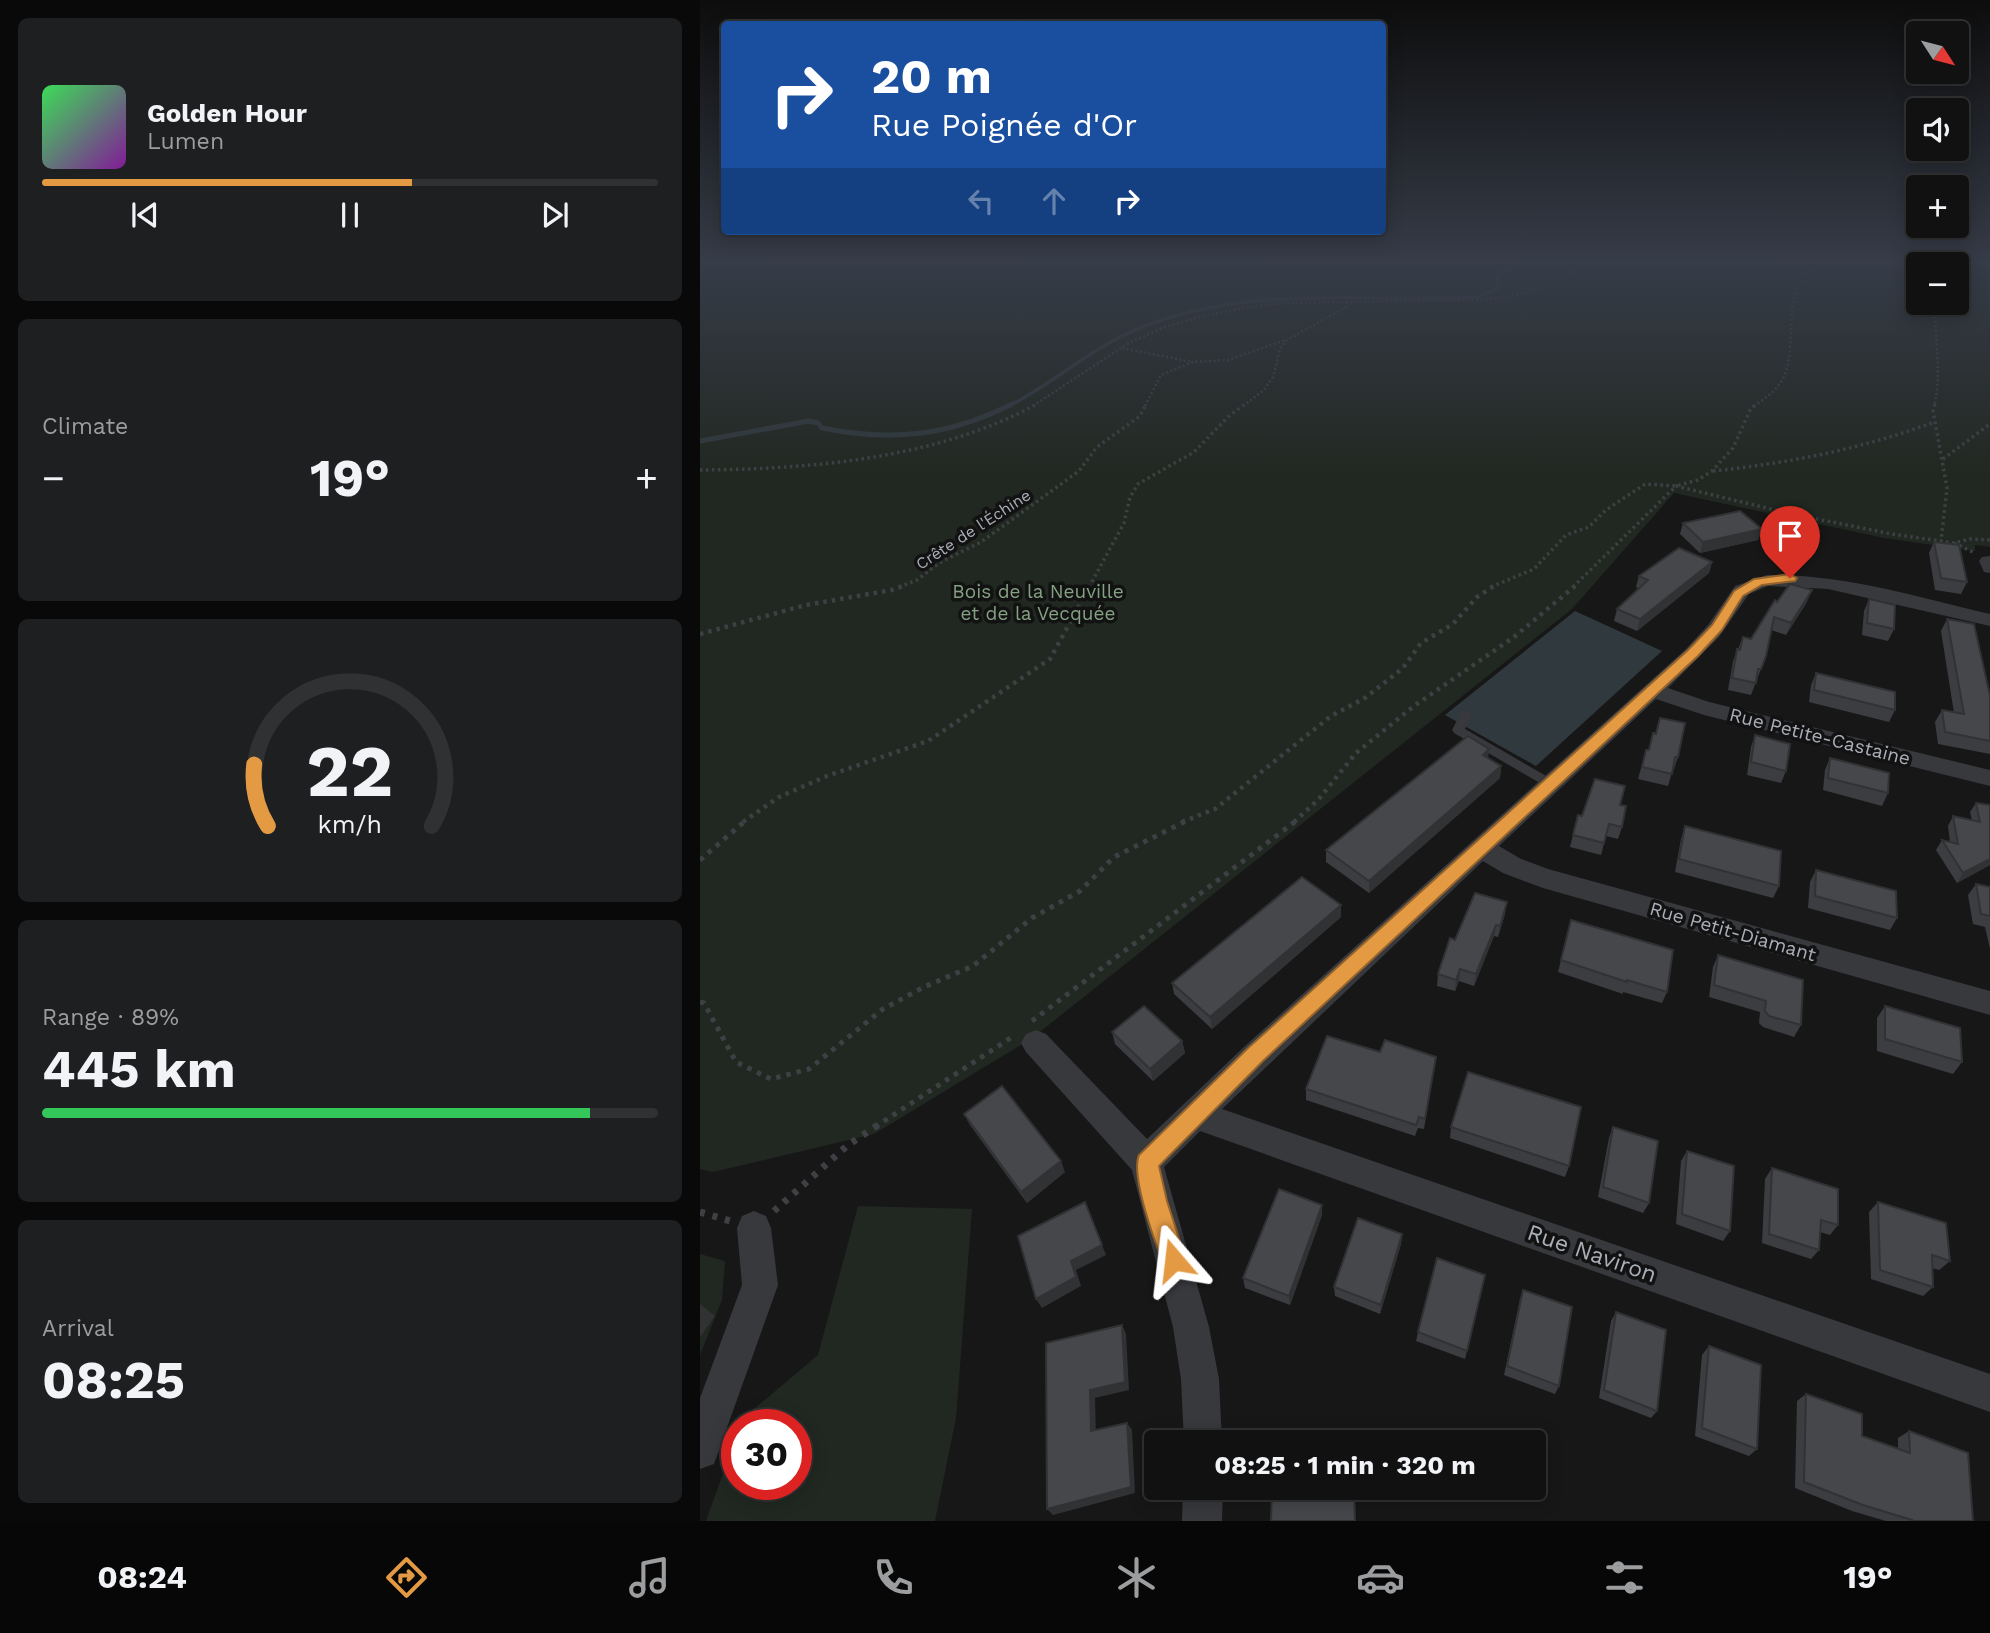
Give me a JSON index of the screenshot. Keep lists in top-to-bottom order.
{
  "streets": {
    "street": ["Rue Petite-Castaine", "Rue Petit-Diamant", "Rue Naviron"],
    "path": ["Crête de l'Échine"]
  },
  "parks": ["Bois de la Neuville et de la Vecquée"],
  "north": "bottom right",
  "page": {
    "map_buttons": ["+", "−"],
    "turn": ["20 m", "Rue Poignée d'Or"],
    "song": ["Golden Hour", "Lumen"],
    "tile": [
      "Climate",
      ["Range · 89%", "445 km"],
      ["Arrival", "08:25"]
    ],
    "heat": ["−", "19°", "+"],
    "limit": "30",
    "trip": "08:25 · 1 min · 320 m",
    "tabs": ["08:24", "19°"],
    "gauge": ["22", "km/h"]
  }
}
